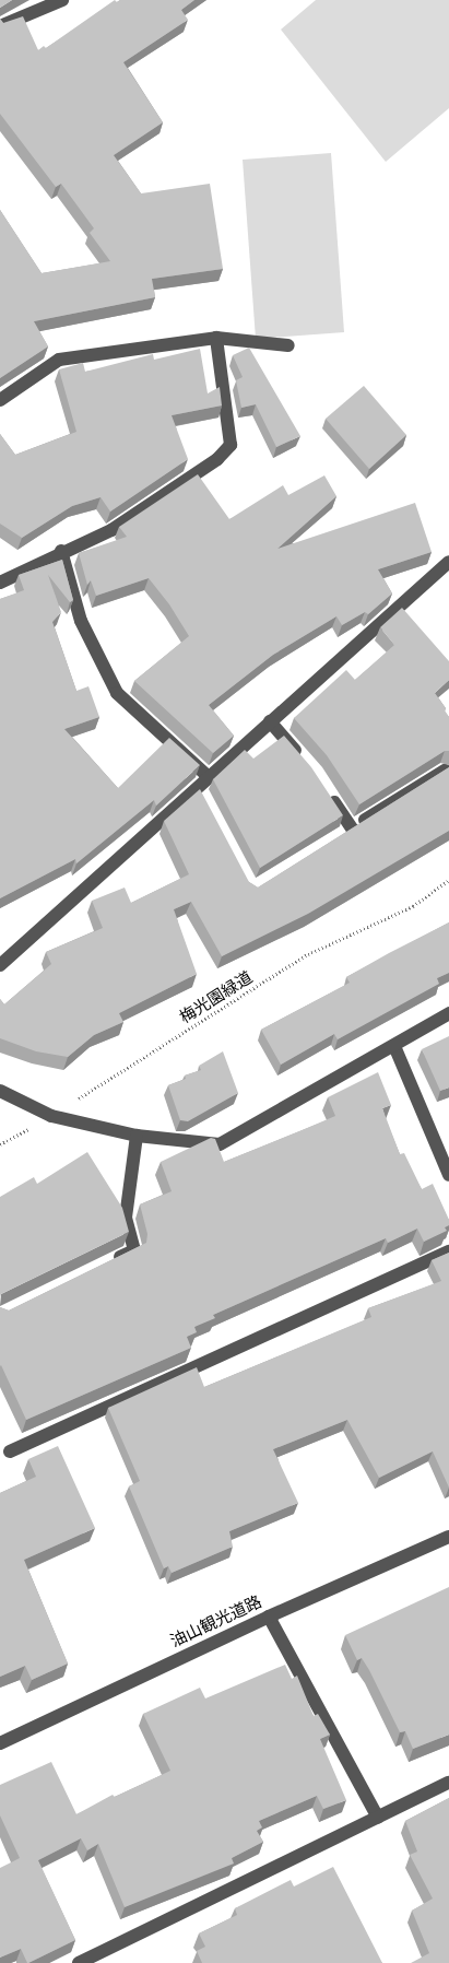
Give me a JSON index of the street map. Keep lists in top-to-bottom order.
{
  "streets": {
    "street": ["油山観光道路"],
    "path": ["梅光園緑道"]
  }
}
